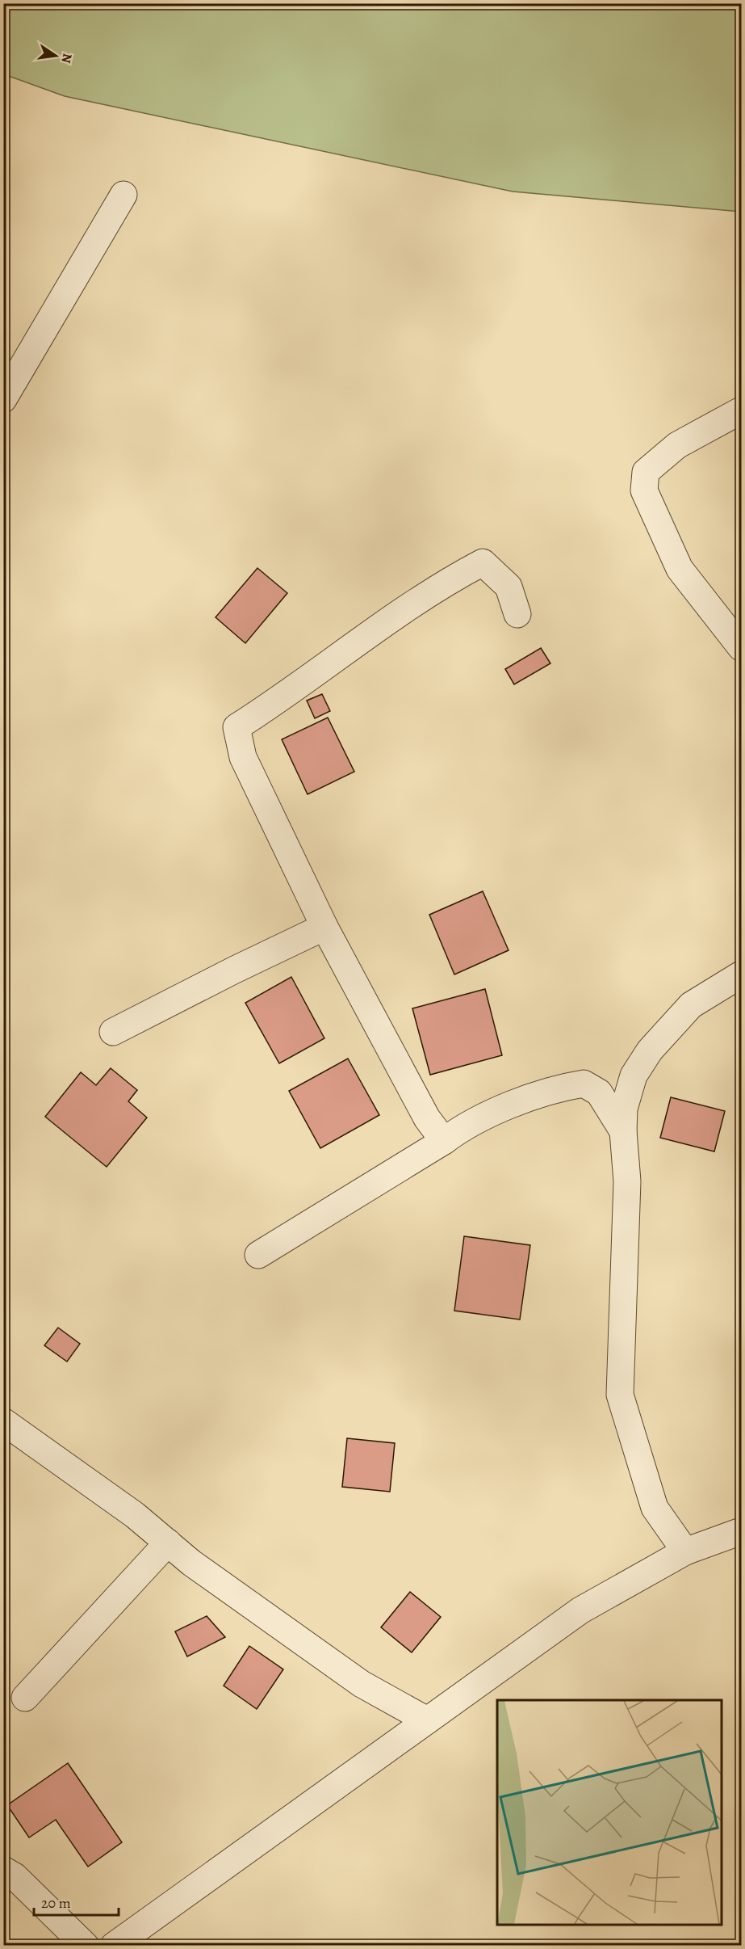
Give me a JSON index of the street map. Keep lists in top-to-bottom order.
{
  "scale_bar": "20 m",
  "north": "right"
}
